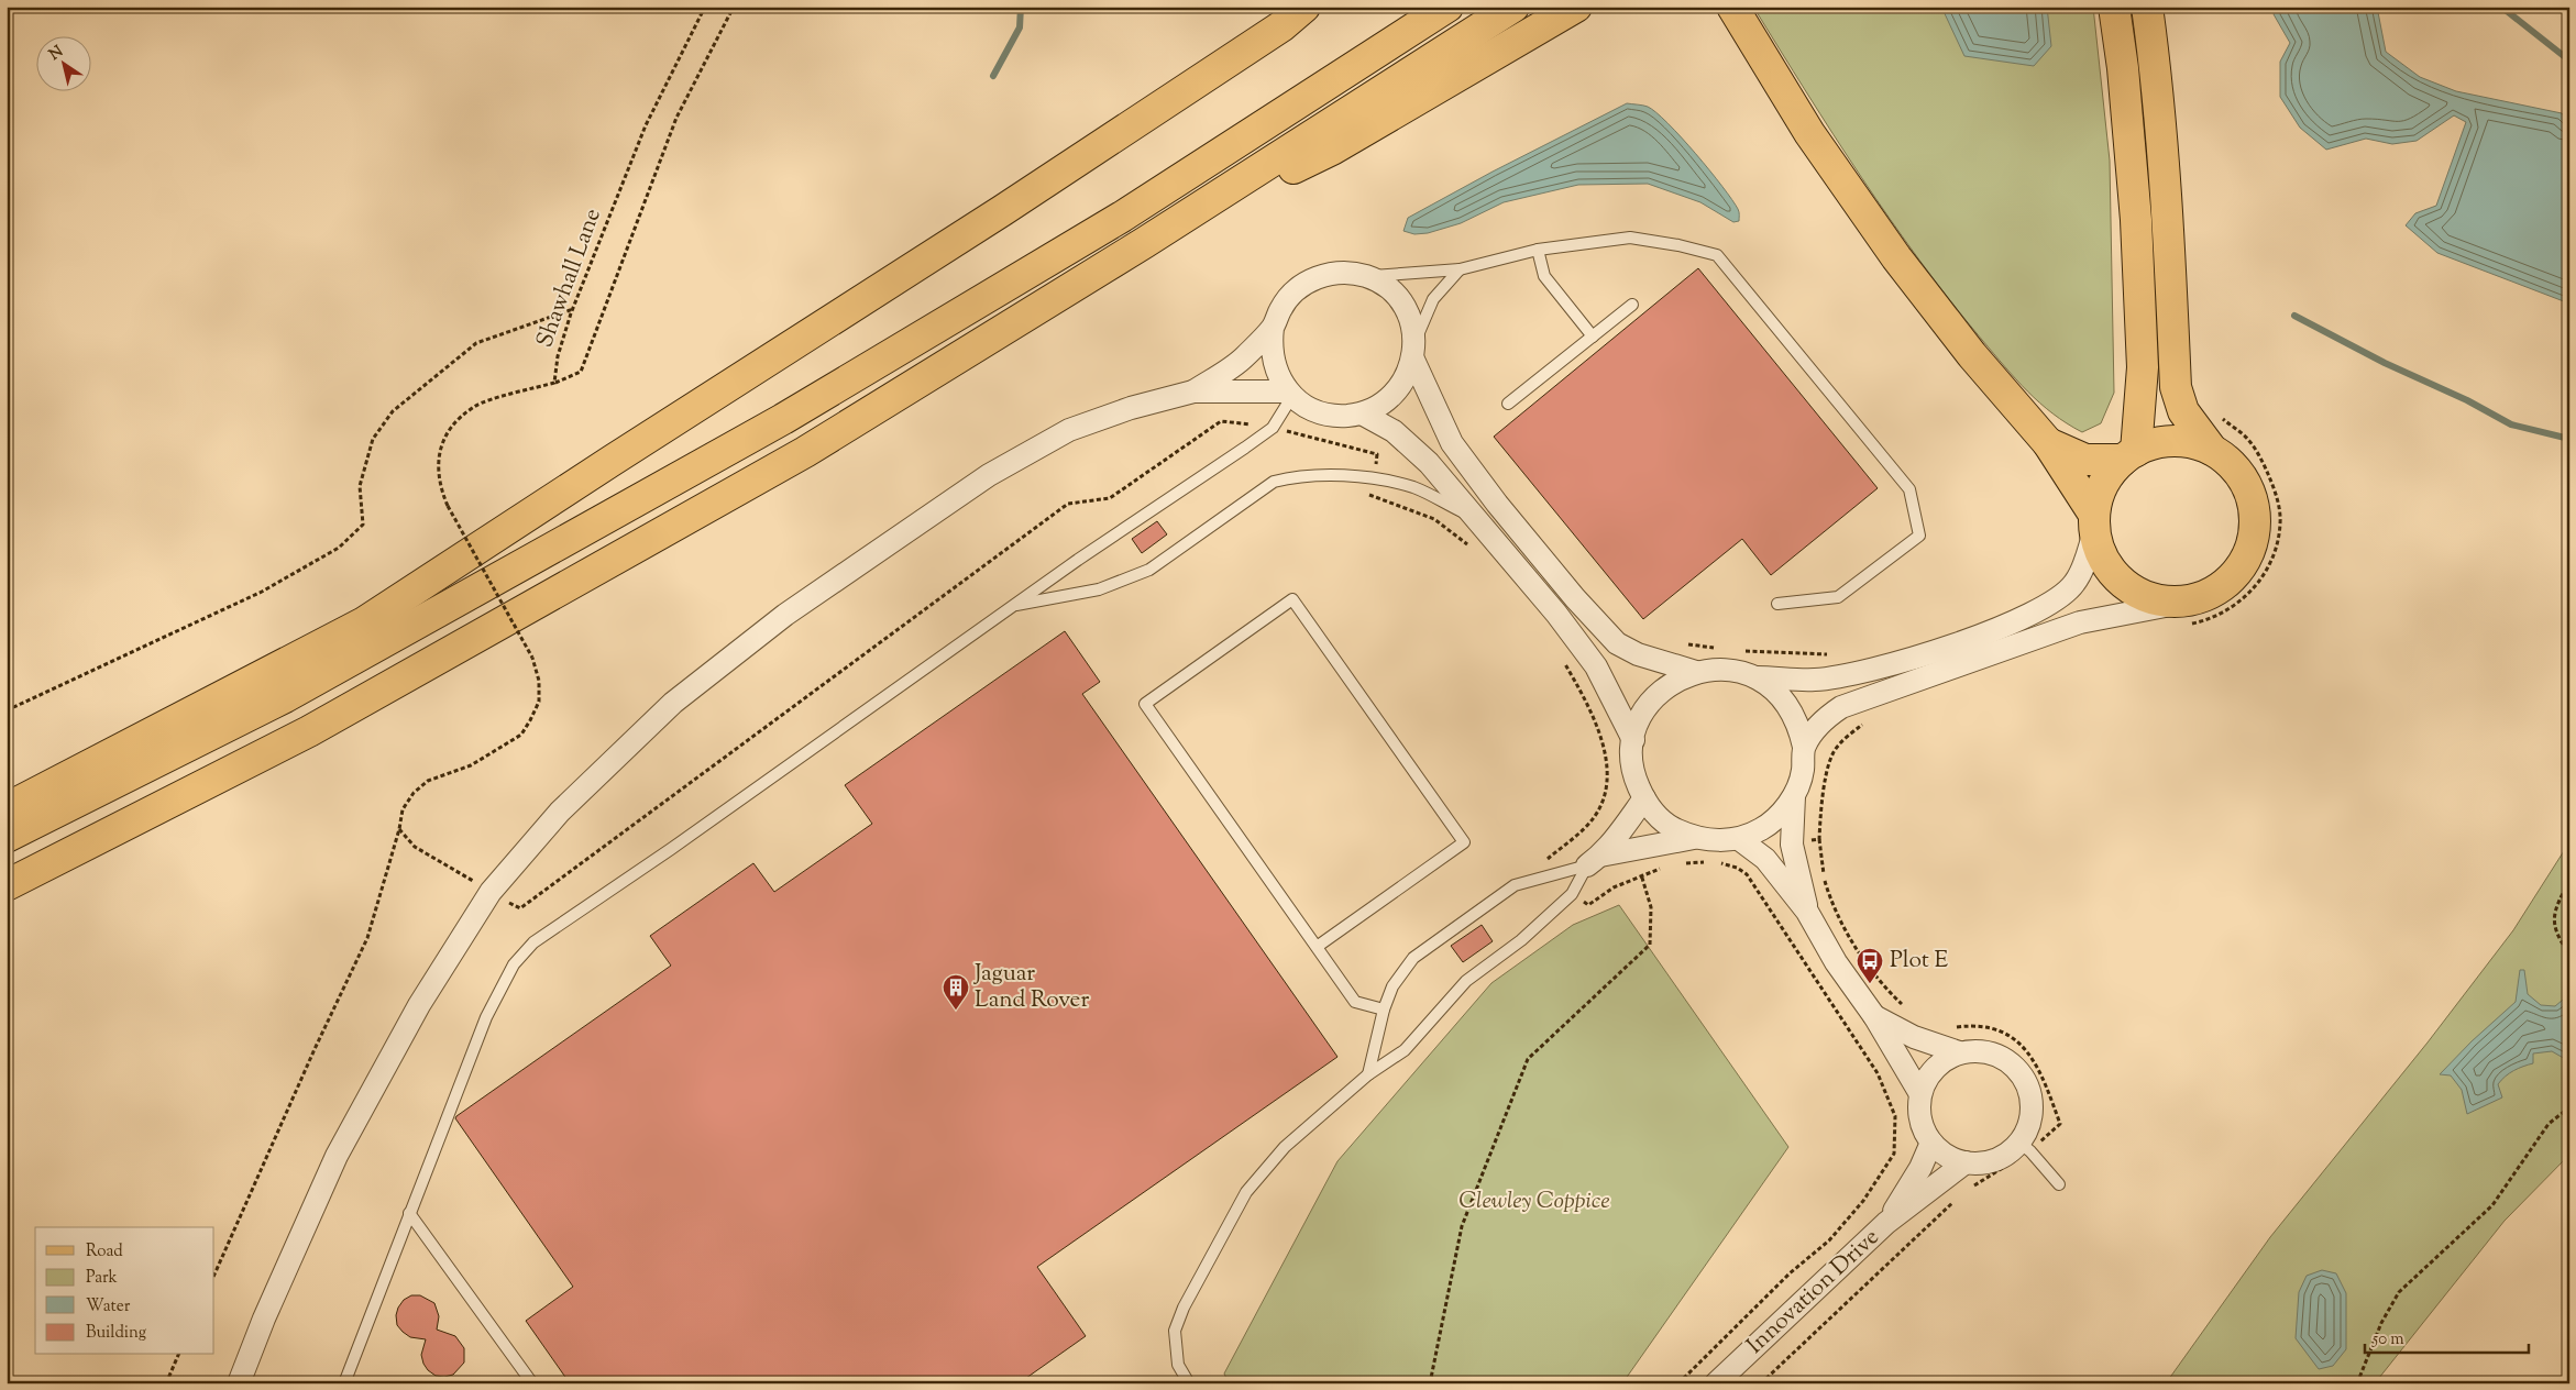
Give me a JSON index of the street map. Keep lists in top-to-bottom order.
{
  "streets": {
    "street": ["Innovation Drive"],
    "path": ["Shawhall Lane"]
  },
  "parks": ["Clewley Coppice"],
  "places": {
    "bus stop": ["Plot E"],
    "building": ["Jaguar Land Rover"]
  },
  "legend": [
    "Road",
    "Park",
    "Water",
    "Building"
  ],
  "scale_bar": "50 m",
  "north": "top left"
}
